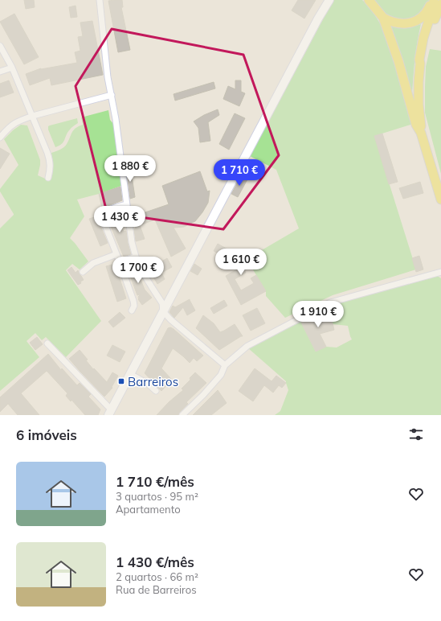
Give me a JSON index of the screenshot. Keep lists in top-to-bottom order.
{
  "places": {
    "transit": ["Barreiros"]
  },
  "page": {
    "price": [
      "1 880 €",
      "1 710 €",
      "1 430 €",
      "1 610 €",
      "1 700 €",
      "1 910 €"
    ],
    "heading": "6 imóveis",
    "list": [
      {
        "name": "1 710 €/mês",
        "note": "3 quartos · 95 m² · Apartamento"
      },
      {
        "name": "1 430 €/mês",
        "note": "2 quartos · 66 m² · Rua de Barreiros"
      }
    ]
  }
}
